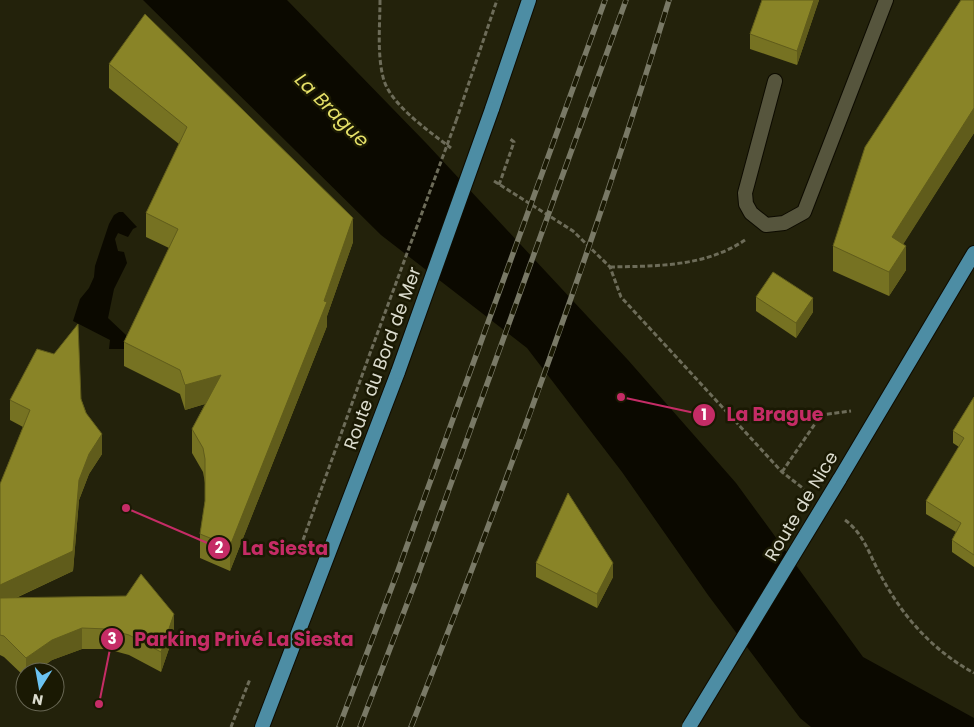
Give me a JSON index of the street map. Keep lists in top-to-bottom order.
{
  "streets": {
    "main road": ["Route du Bord de Mer", "Route de Nice"]
  },
  "water": ["La Brague"],
  "places": ["La Brague", "La Siesta", "Parking Privé La Siesta"],
  "north": "bottom"
}
